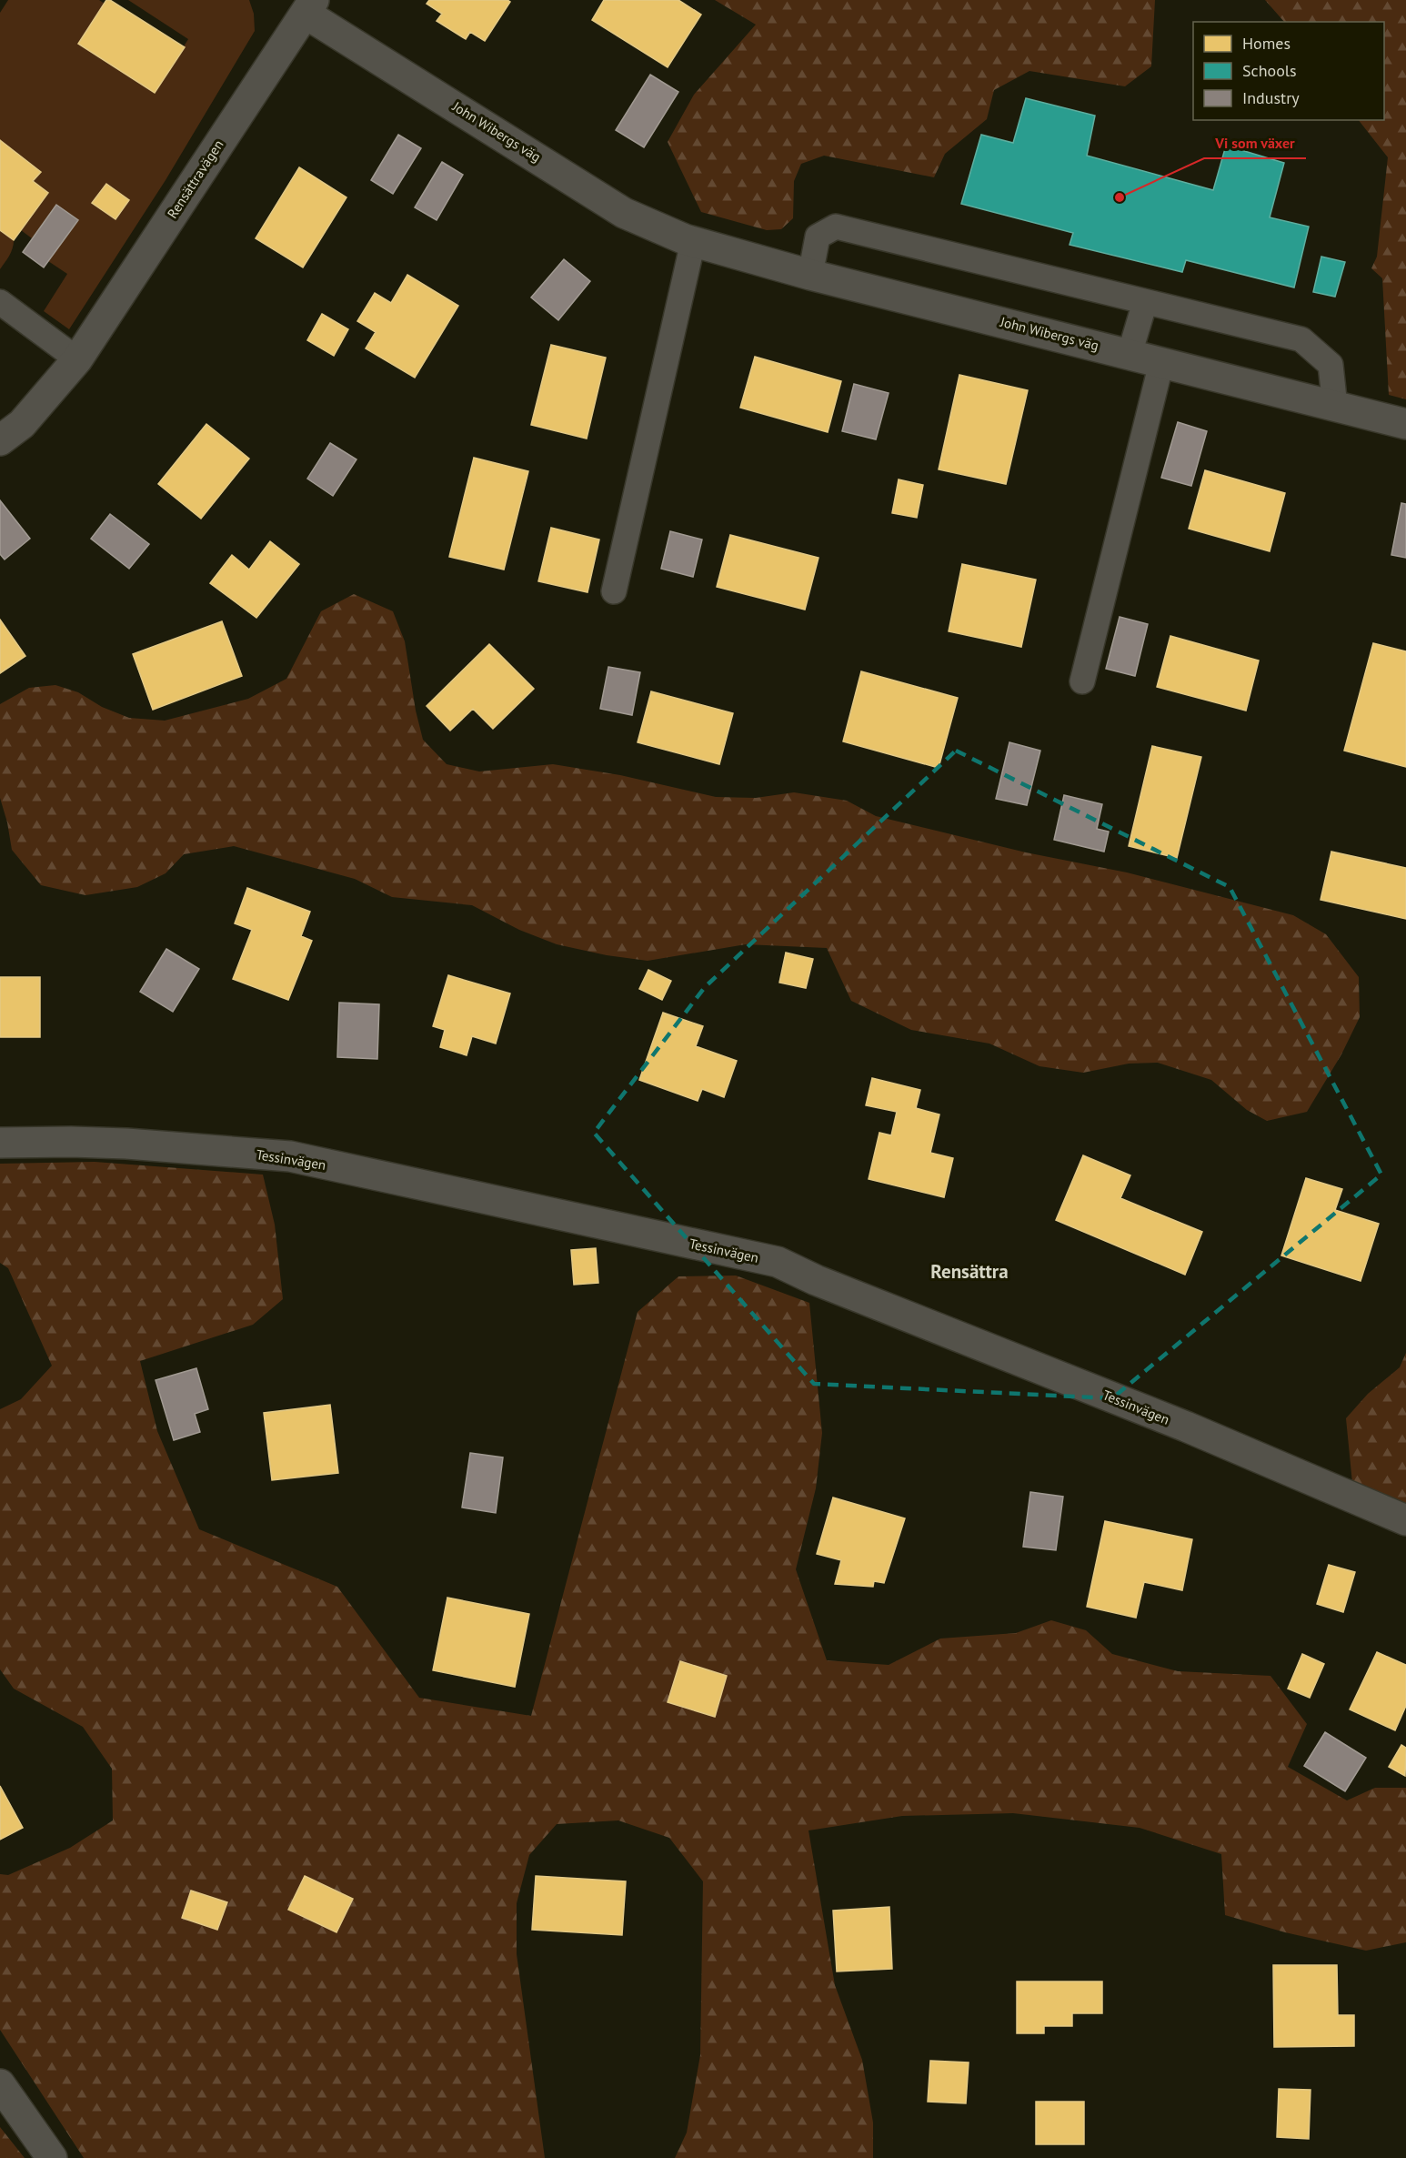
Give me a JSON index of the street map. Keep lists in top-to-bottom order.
{
  "streets": {
    "street": ["John Wibergs väg", "Rensättravägen", "Tessinvägen"]
  },
  "crossings": [
    ["John Wibergs väg", "Rensättravägen"]
  ],
  "districts": ["Rensättra"],
  "places": ["Vi som växer"],
  "legend": ["Homes", "Schools", "Industry"]
}
